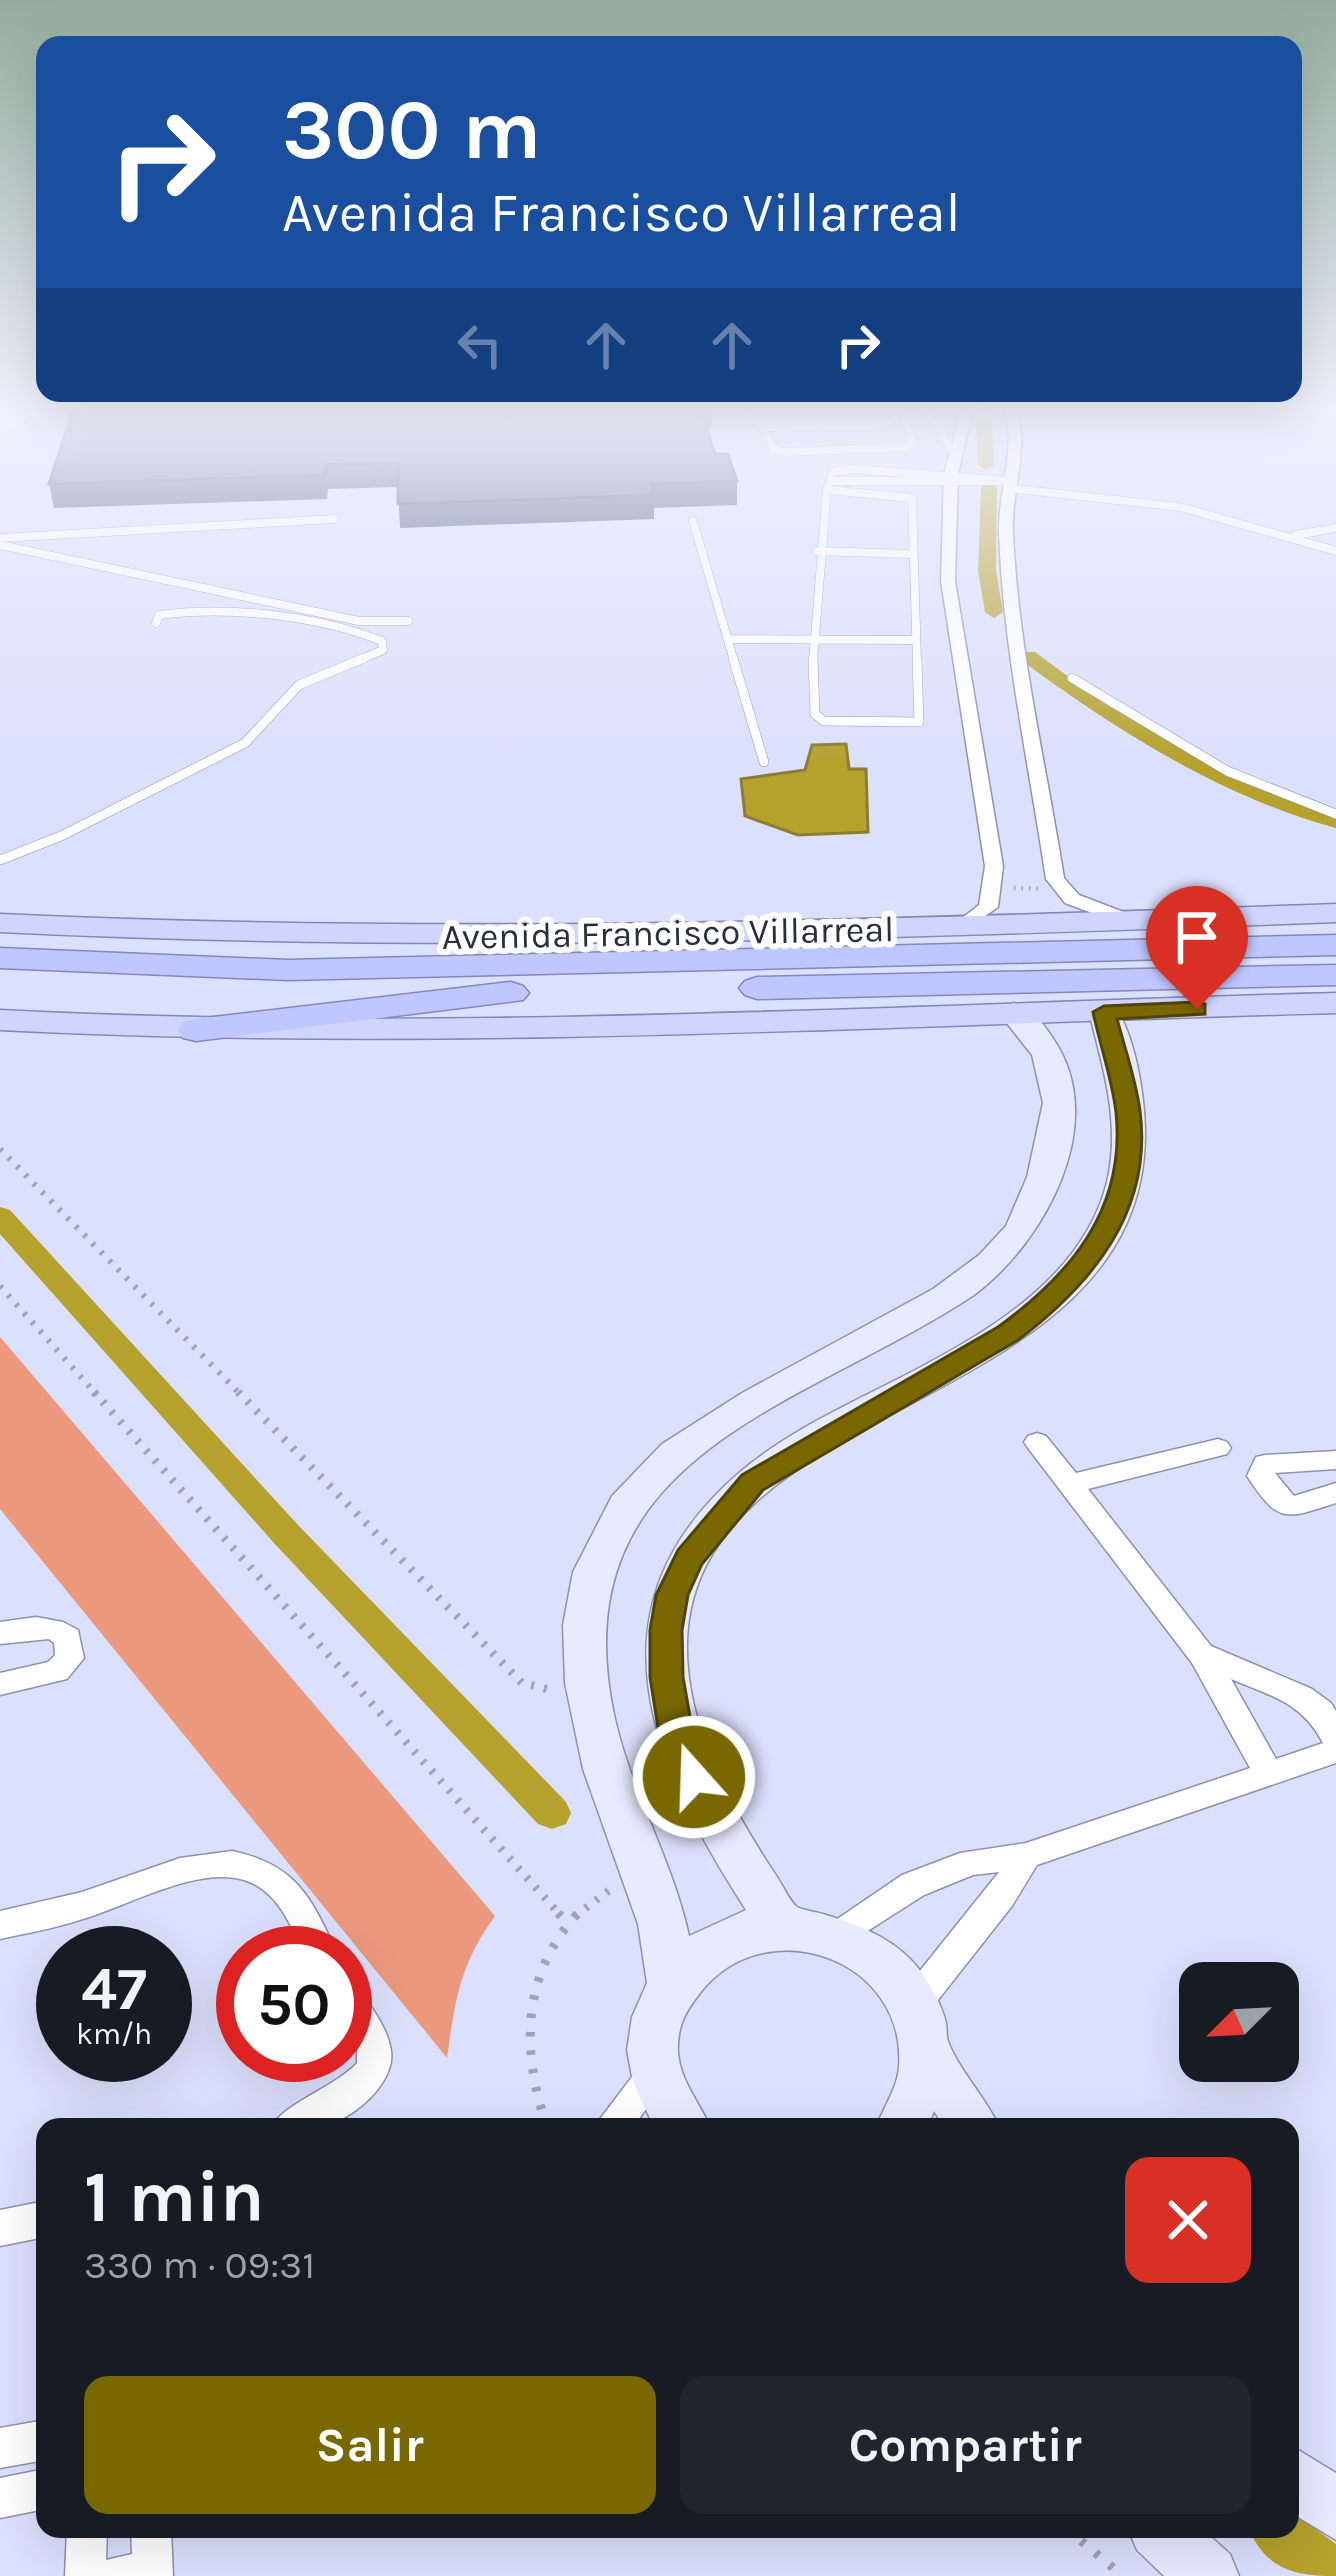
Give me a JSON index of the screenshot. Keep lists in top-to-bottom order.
{
  "streets": {
    "highway": ["Avenida Francisco Villarreal"]
  },
  "north": "bottom left",
  "page": {
    "turn": ["300 m", "Avenida Francisco Villarreal"],
    "speed": "47 km/h",
    "limit": "50",
    "heading": ["1 min", "330 m · 09:31"],
    "buttons": ["Salir", "Compartir"]
  }
}
